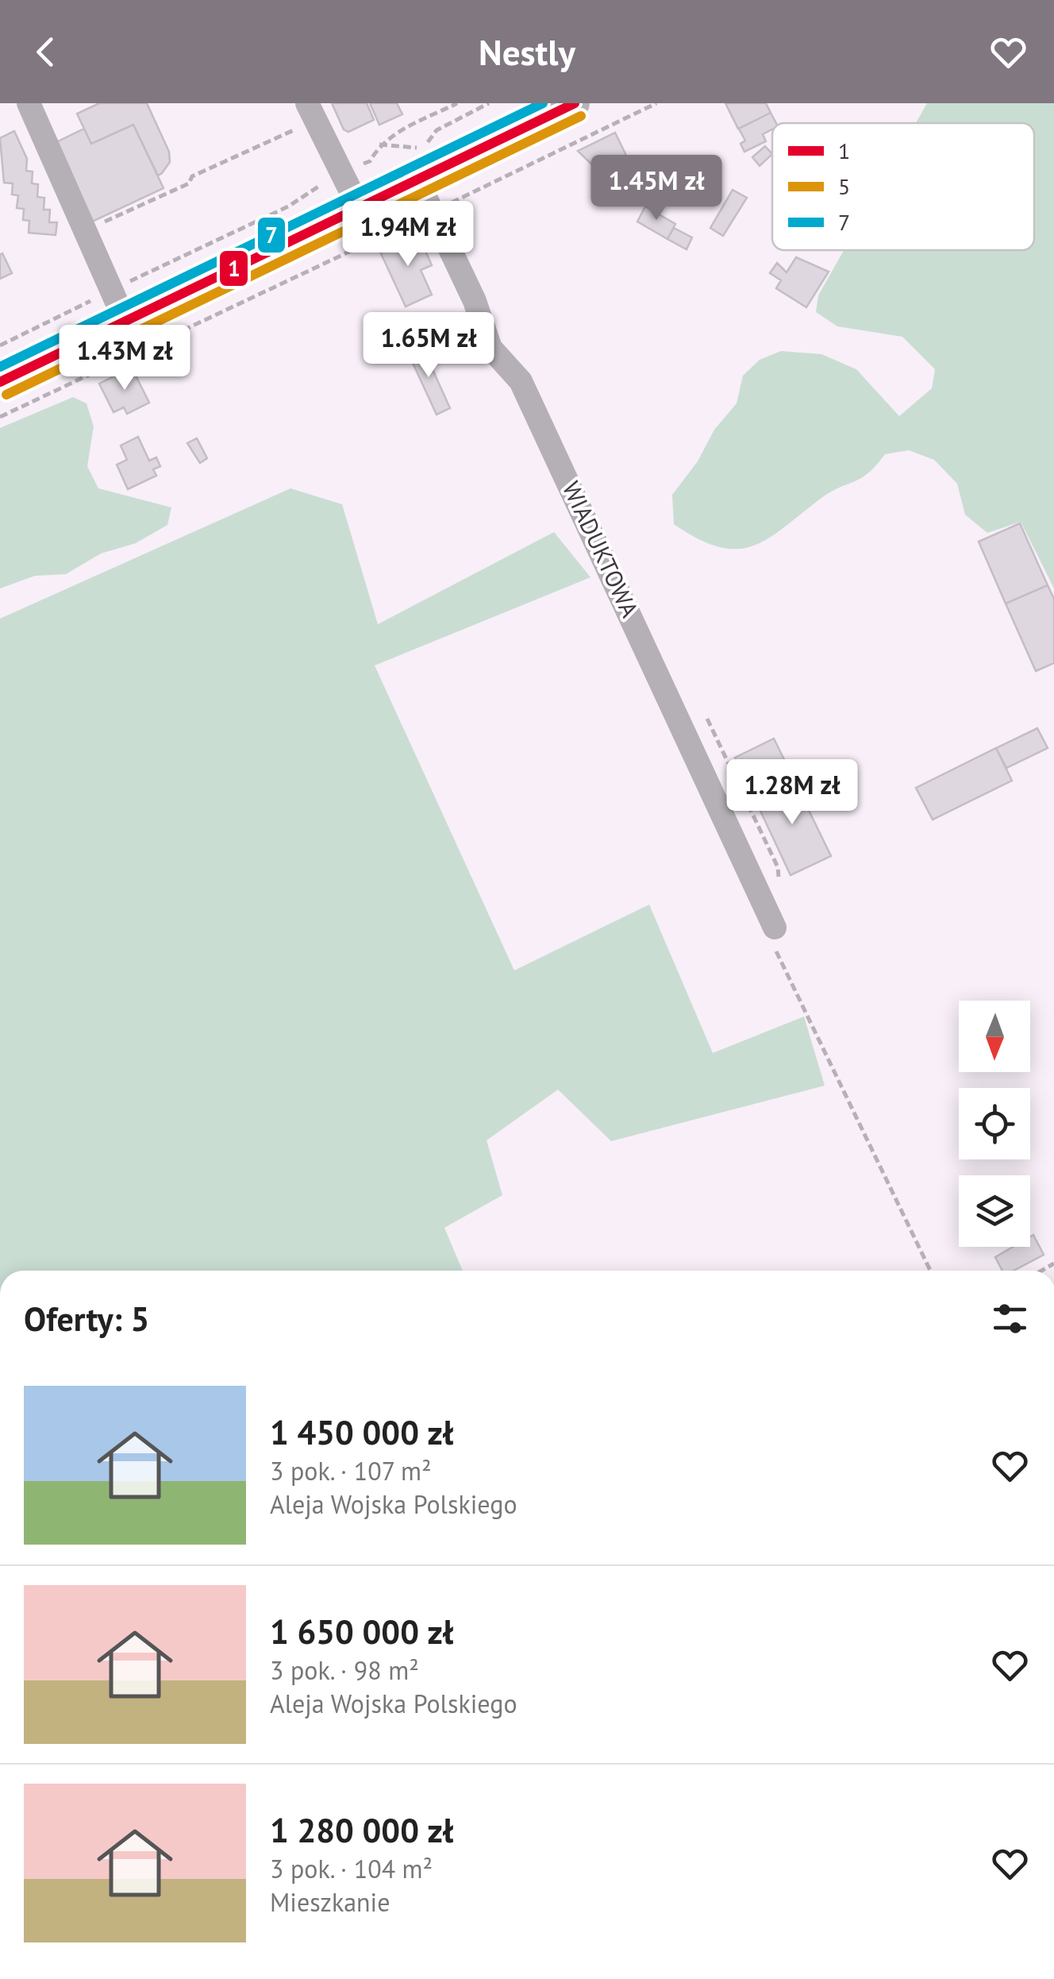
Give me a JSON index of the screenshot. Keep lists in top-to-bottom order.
{
  "streets": {
    "street": ["WIADUKTOWA"]
  },
  "lines": ["transit line 1", "transit line 7", "transit line 5"],
  "legend": ["1", "5", "7"],
  "north": "bottom",
  "page": {
    "header": "Nestly",
    "price": [
      "1.45M zł",
      "1.94M zł",
      "1.65M zł",
      "1.43M zł",
      "1.28M zł"
    ],
    "heading": "Oferty: 5",
    "list": [
      {
        "name": "1 450 000 zł",
        "note": "3 pok. · 107 m² · Aleja Wojska Polskiego"
      },
      {
        "name": "1 650 000 zł",
        "note": "3 pok. · 98 m² · Aleja Wojska Polskiego"
      },
      {
        "name": "1 280 000 zł",
        "note": "3 pok. · 104 m² · Mieszkanie"
      }
    ]
  }
}
